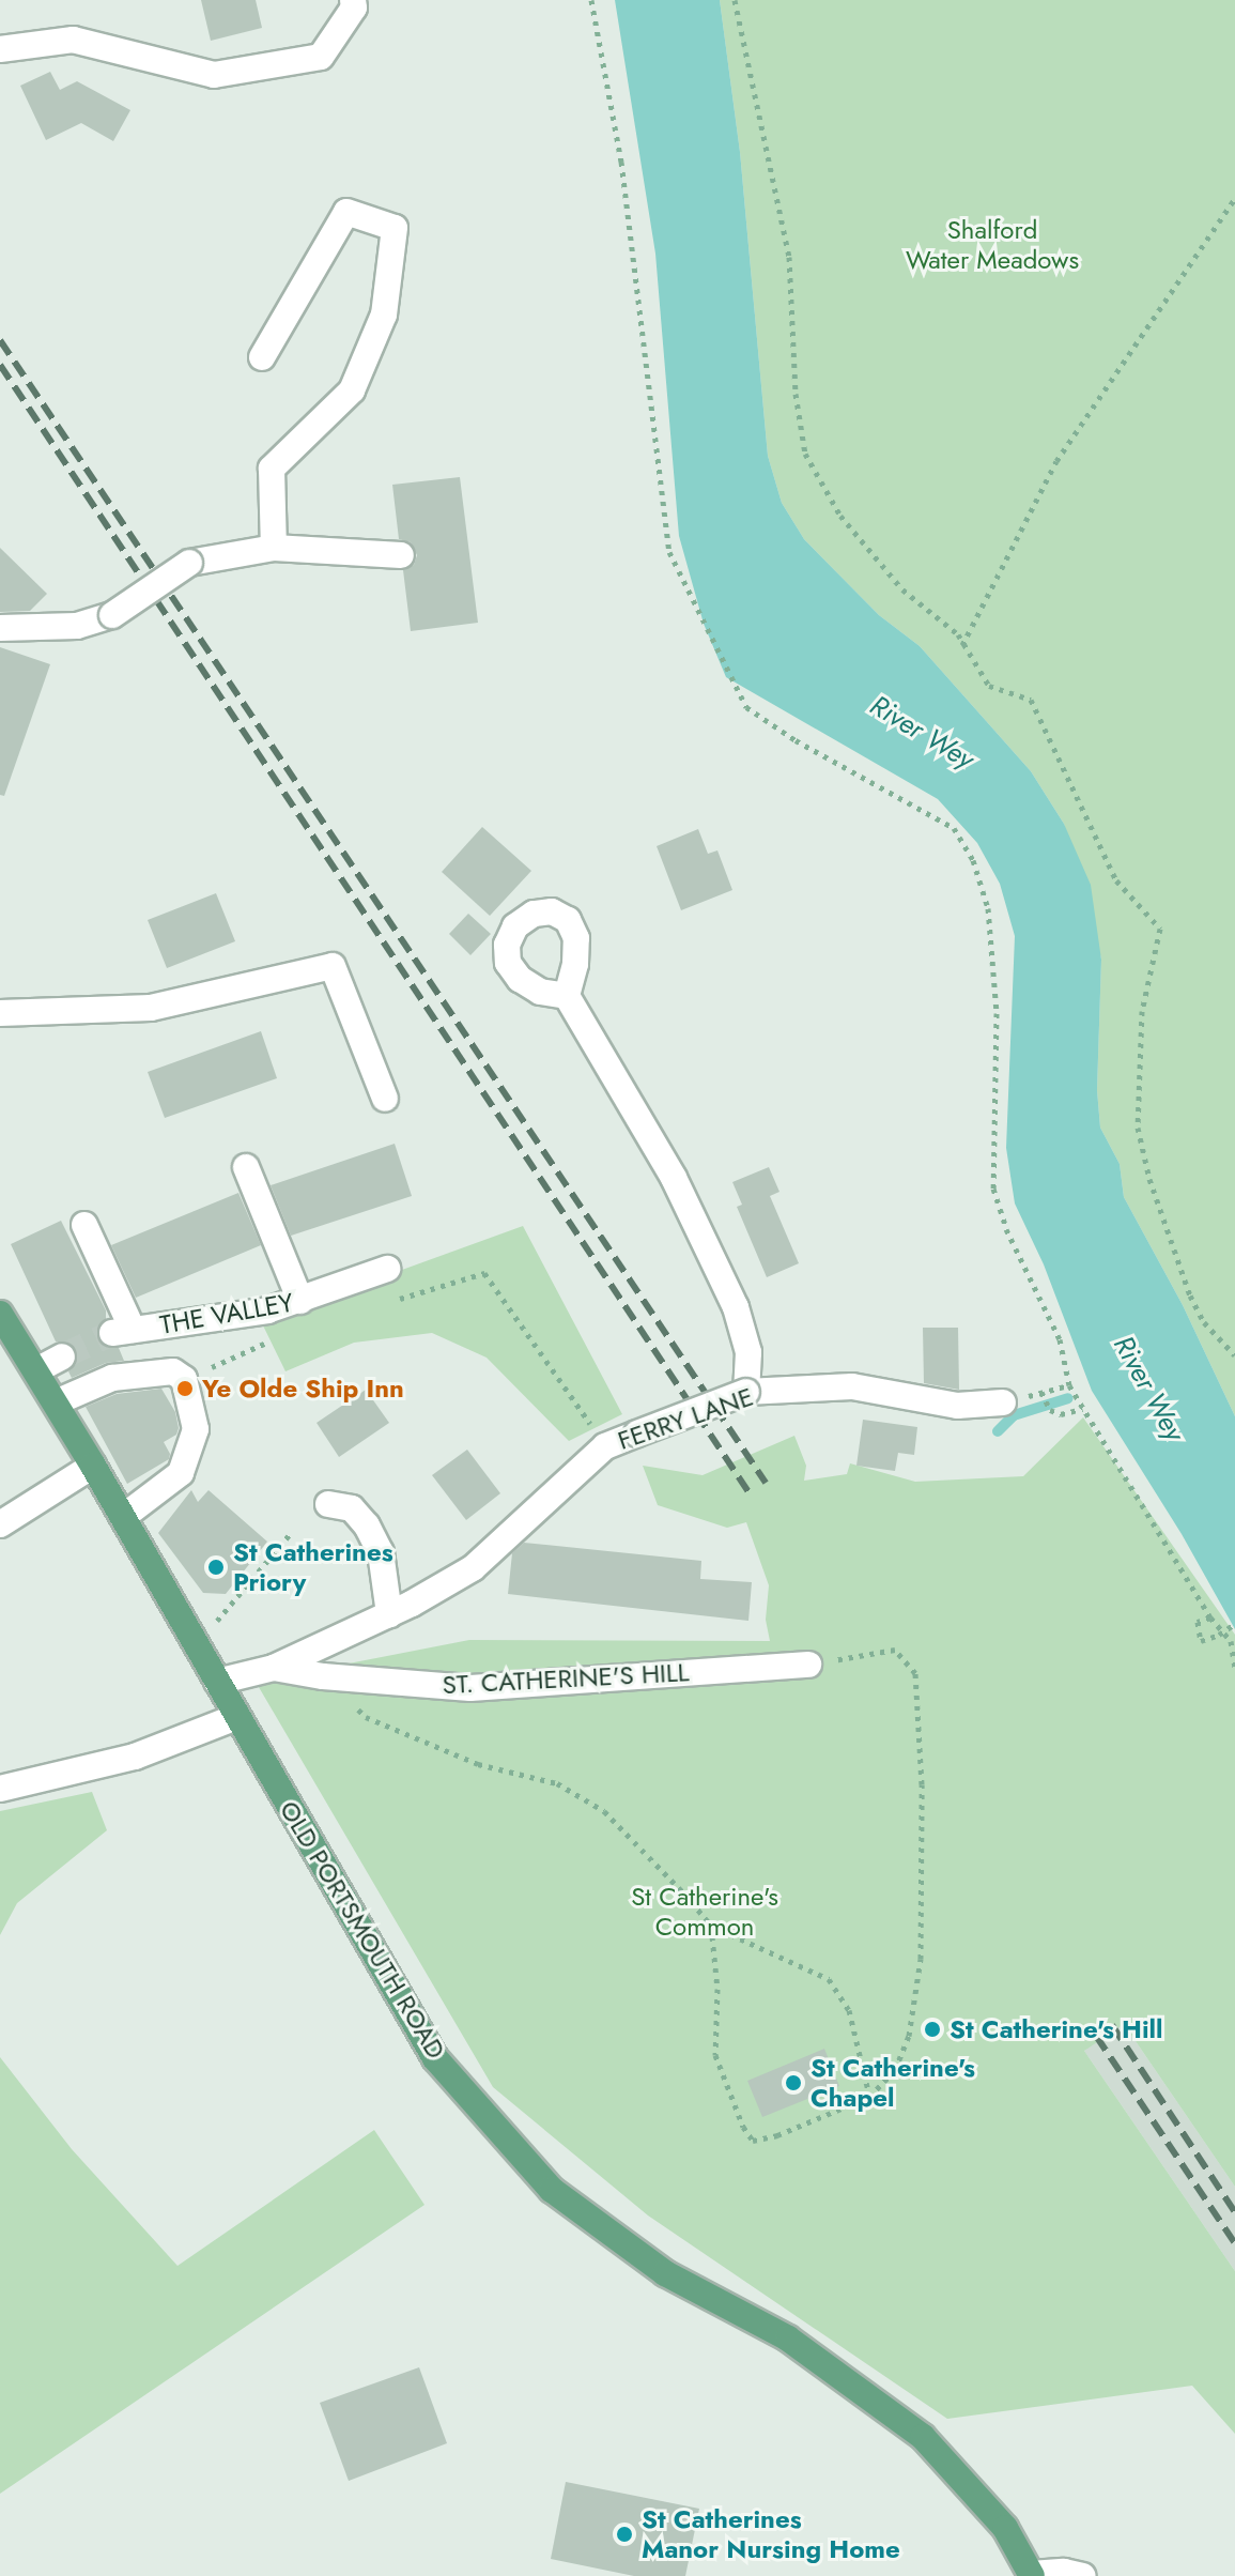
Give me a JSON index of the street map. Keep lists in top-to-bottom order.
{
  "streets": {
    "main road": ["OLD PORTSMOUTH ROAD"],
    "street": ["THE VALLEY", "FERRY LANE", "ST. CATHERINE'S HILL"]
  },
  "crossings": [
    ["FERRY LANE", "ST. CATHERINE'S HILL"],
    ["FERRY LANE", "OLD PORTSMOUTH ROAD"]
  ],
  "water": ["River Wey"],
  "parks": ["Shalford Water Meadows", "St Catherine's Common"],
  "places": [
    "Ye Olde Ship Inn",
    "St Catherines Priory",
    "St Catherine's Hill",
    "St Catherine's Chapel",
    "St Catherines Manor Nursing Home"
  ]
}
